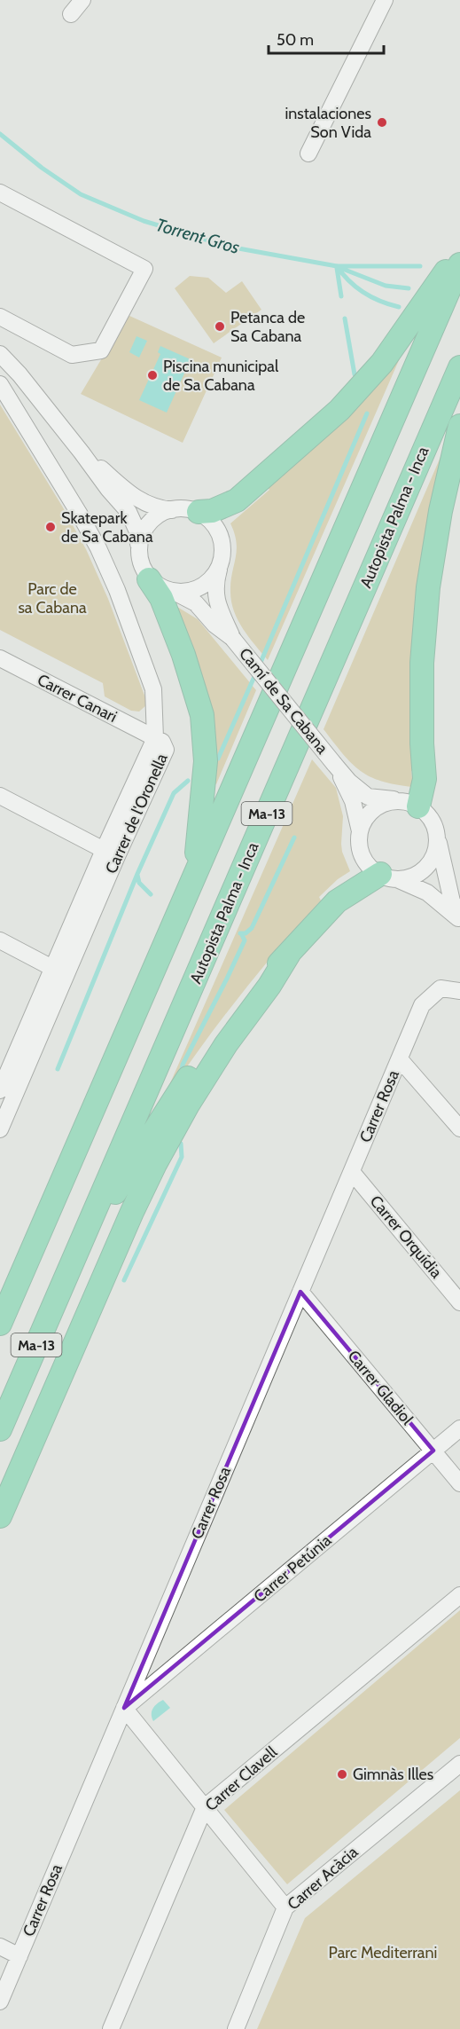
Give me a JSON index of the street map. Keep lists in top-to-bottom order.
{
  "streets": {
    "highway": ["Autopista Palma - Inca", "Ma-13"],
    "street": [
      "Carrer Canari",
      "Camí de Sa Cabana",
      "Carrer de l'Oronella",
      "Carrer Rosa",
      "Carrer Orquídia",
      "Carrer Gladiol",
      "Carrer Petúnia",
      "Carrer Clavell",
      "Carrer Acàcia"
    ]
  },
  "crossings": [
    ["Carrer Canari", "Carrer de l'Oronella"],
    ["Carrer Rosa", "Carrer Orquídia"],
    ["Carrer Rosa", "Carrer Gladiol"],
    ["Carrer Rosa", "Carrer Petúnia"],
    ["Carrer Gladiol", "Carrer Petúnia"]
  ],
  "water": ["Torrent Gros"],
  "parks": ["Parc de sa Cabana", "Parc Mediterrani"],
  "places": [
    "instalaciones Son Vida",
    "Petanca de Sa Cabana",
    "Piscina municipal de Sa Cabana",
    "Skatepark de Sa Cabana",
    "Gimnàs Illes"
  ],
  "scale_bar": "50 m"
}
